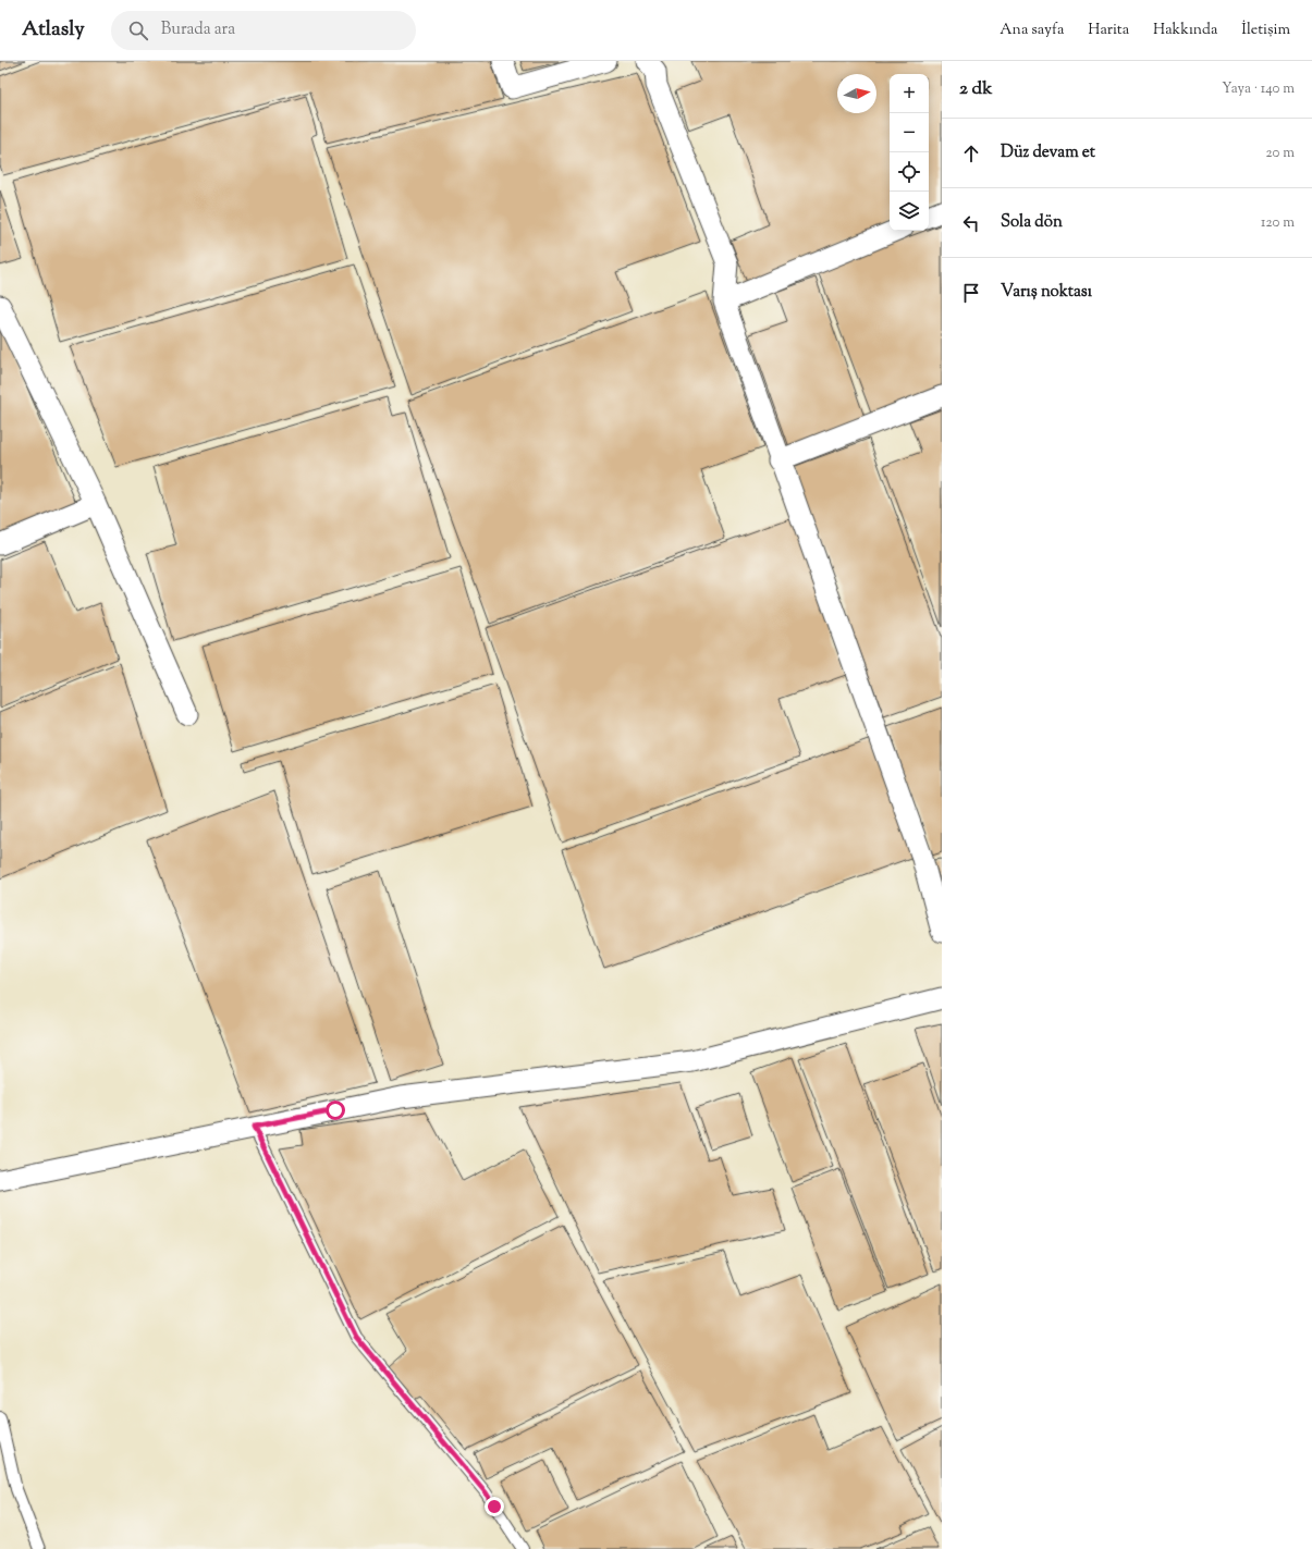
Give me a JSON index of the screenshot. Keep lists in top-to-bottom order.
{
  "north": "right",
  "page": {
    "header": "Atlasly",
    "search": "Burada ara",
    "nav": [
      "Ana sayfa",
      "Harita",
      "Hakkında",
      "İletişim"
    ],
    "heading": ["2 dk", "Yaya · 140 m"],
    "map_buttons": ["+", "−"],
    "list": [
      ["Düz devam et", "20 m"],
      ["Sola dön", "120 m"],
      "Varış noktası"
    ]
  }
}
